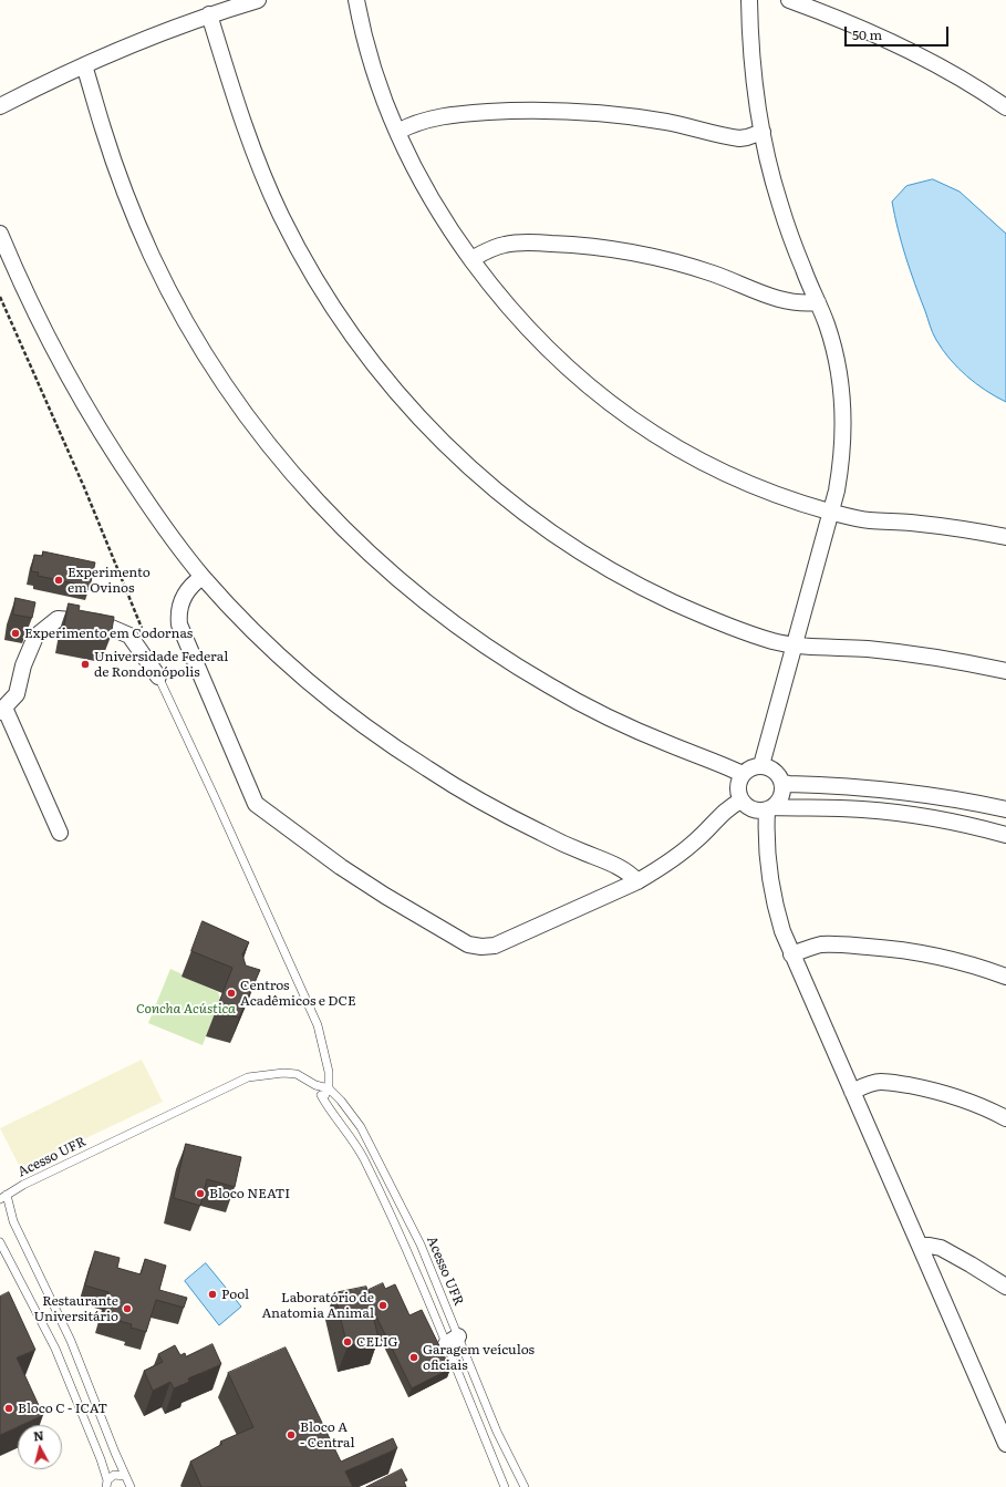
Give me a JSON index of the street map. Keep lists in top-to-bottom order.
{
  "streets": {
    "lane": ["Acesso UFR"]
  },
  "parks": ["Concha Acústica"],
  "places": [
    "Experimento em Ovinos",
    "Experimento em Codornas",
    "Universidade Federal de Rondonópolis",
    "Centros Acadêmicos e DCE",
    "Bloco NEATI",
    "Pool",
    "Laboratório de Anatomia Animal",
    "Restaurante Universitário",
    "CELIG",
    "Garagem veículos oficiais",
    "Bloco C - ICAT",
    "Bloco A - Central"
  ],
  "scale_bar": "50 m",
  "north": "top"
}
